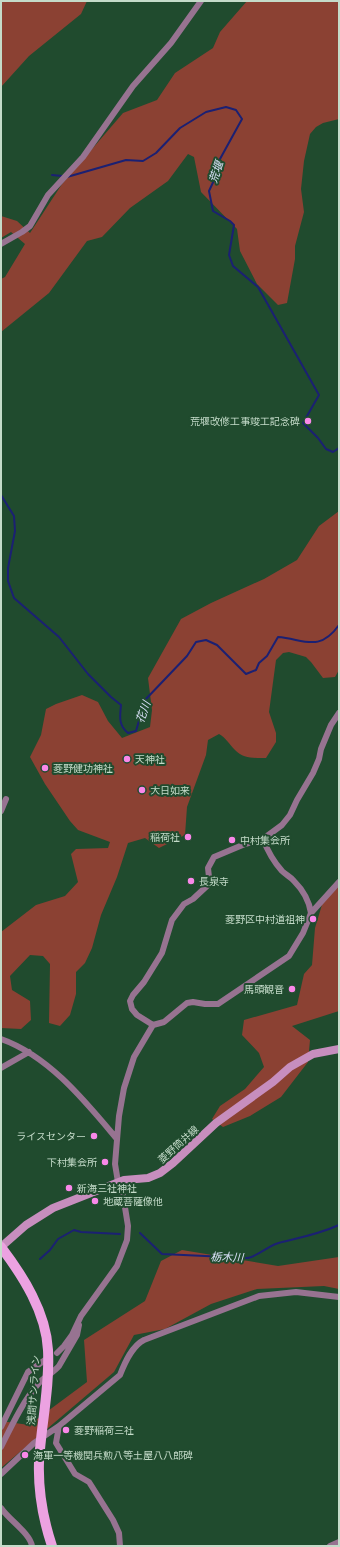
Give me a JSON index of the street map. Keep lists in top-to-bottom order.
{
  "streets": {
    "main road": ["菱野筒井線", "浅間サンライン"]
  },
  "crossings": [
    ["菱野筒井線", "浅間サンライン"]
  ],
  "water": ["荒堰", "花川", "栃木川"],
  "places": [
    "荒堰改修工事竣工記念碑",
    "天神社",
    "菱野健功神社",
    "大日如来",
    "稲荷社",
    "中村集会所",
    "長泉寺",
    "菱野区中村道祖神",
    "馬頭観音",
    "ライスセンター",
    "下村集会所",
    "新海三社神社",
    "地蔵菩薩像他",
    "菱野稲荷三社",
    "海軍一等機関兵勲八等土屋八八郎碑"
  ]
}
